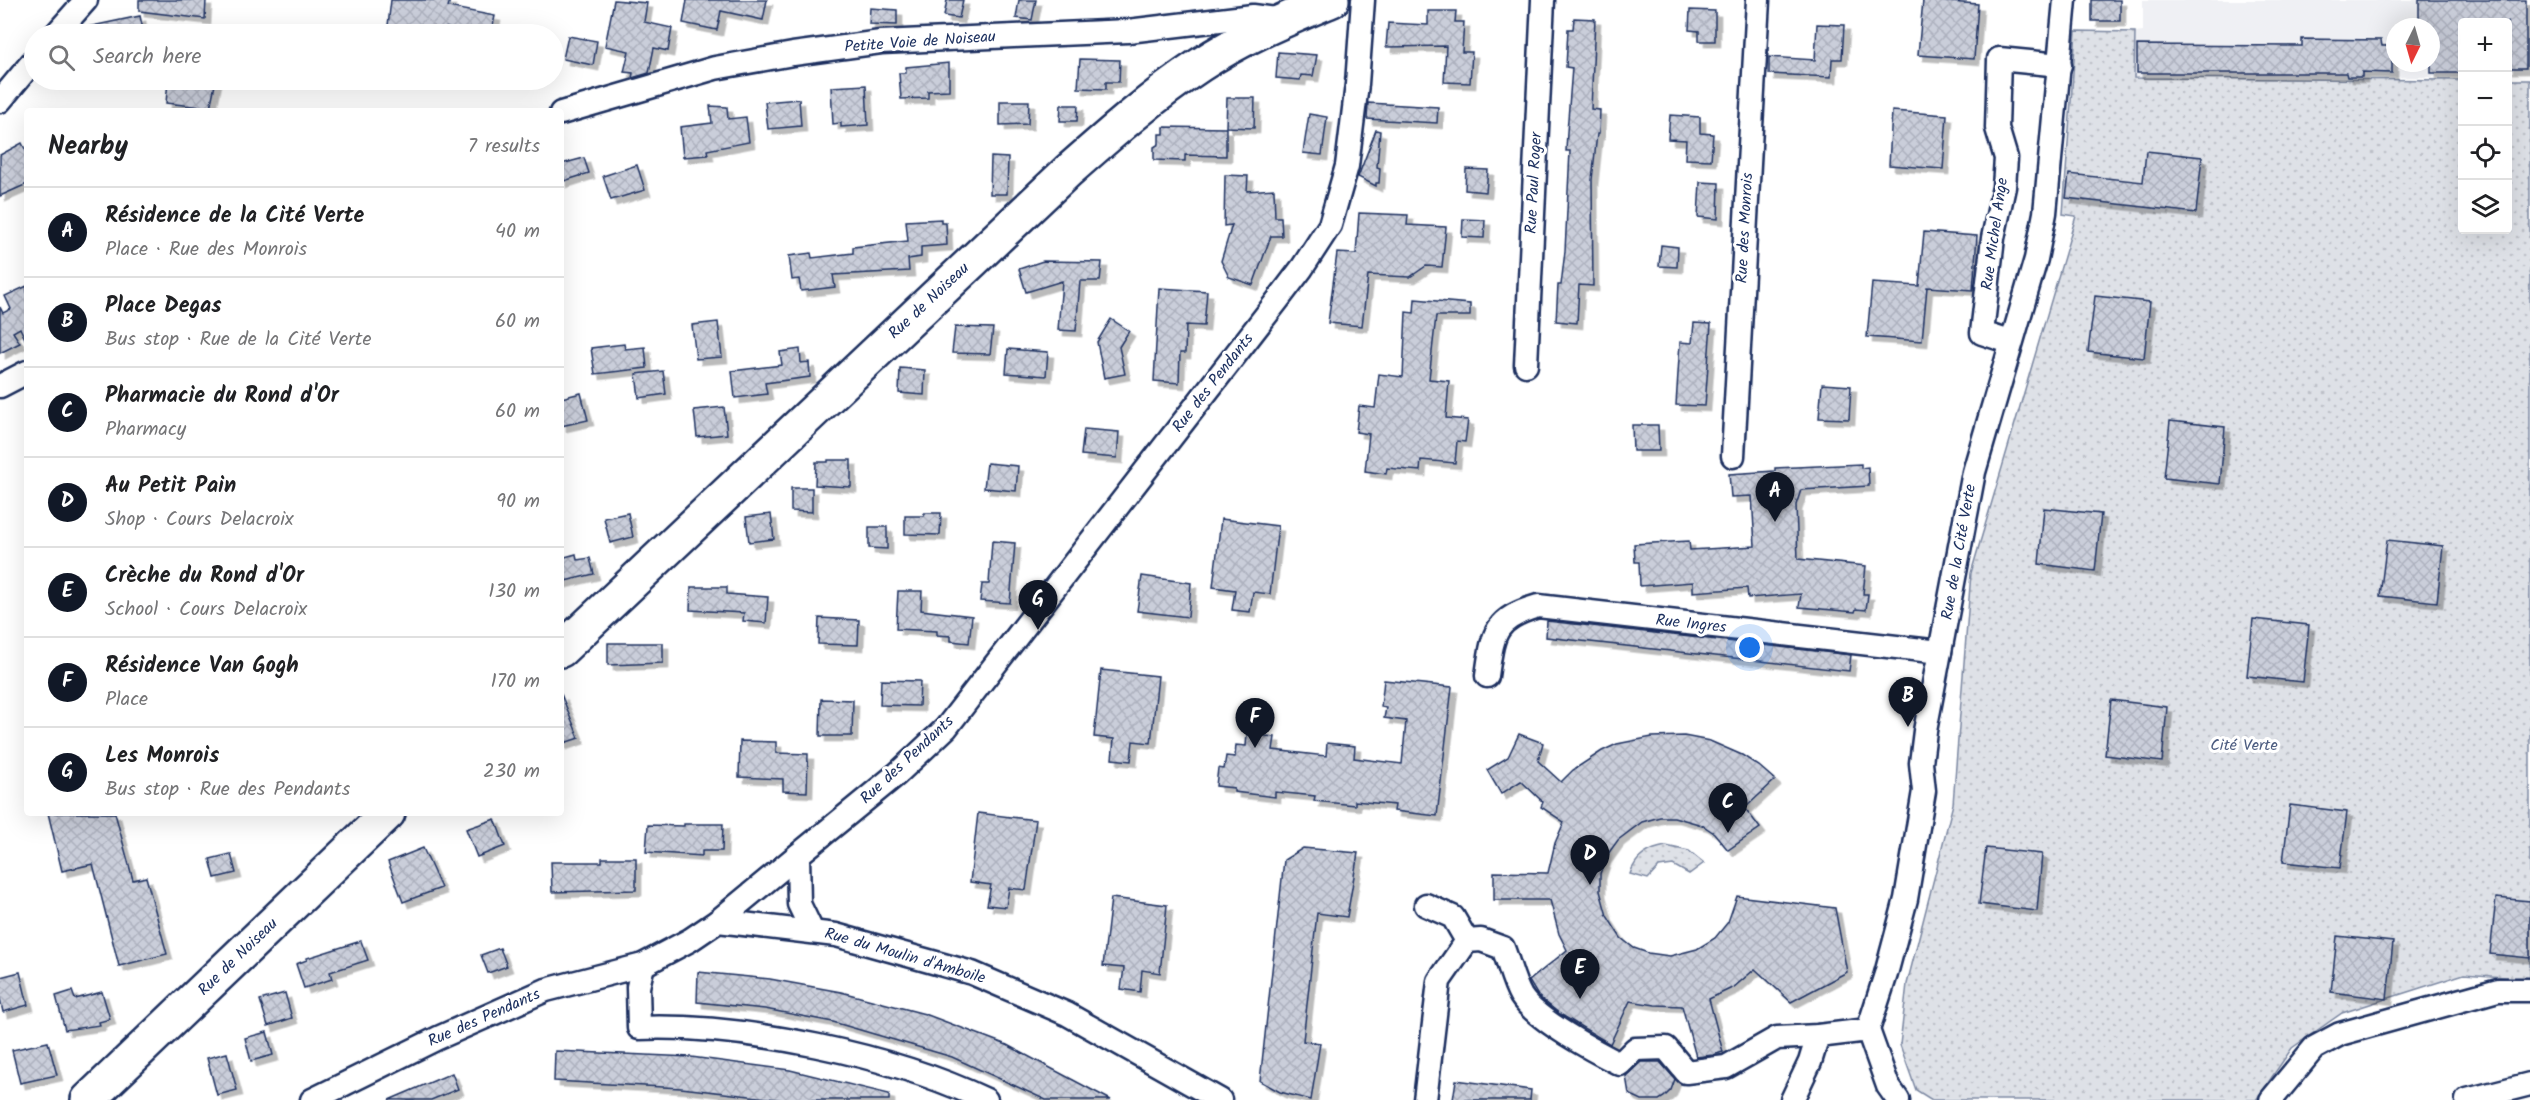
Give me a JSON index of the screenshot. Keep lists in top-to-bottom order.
{
  "streets": {
    "street": [
      "Petite Voie de Noiseau",
      "Rue Paul Roger",
      "Rue des Monrois",
      "Rue Michel Ange",
      "Rue de Noiseau",
      "Rue des Pendants",
      "Rue de la Cité Verte",
      "Rue Ingres",
      "Rue du Moulin d'Amboile"
    ]
  },
  "crossings": [
    ["Petite Voie de Noiseau", "Rue de Noiseau"],
    ["Rue Michel Ange", "Rue de la Cité Verte"],
    ["Rue des Pendants", "Rue du Moulin d'Amboile"],
    ["Rue de la Cité Verte", "Rue Ingres"]
  ],
  "parks": ["Cité Verte"],
  "north": "bottom",
  "page": {
    "map_buttons": ["+", "−"],
    "search": "Search here",
    "heading": ["Nearby", "7 results"],
    "list": [
      {
        "mark": "A",
        "name": "Résidence de la Cité Verte",
        "note": "Place · Rue des Monrois",
        "value": "40 m"
      },
      {
        "mark": "B",
        "name": "Place Degas",
        "note": "Bus stop · Rue de la Cité Verte",
        "value": "60 m"
      },
      {
        "mark": "C",
        "name": "Pharmacie du Rond d'Or",
        "note": "Pharmacy",
        "value": "60 m"
      },
      {
        "mark": "D",
        "name": "Au Petit Pain",
        "note": "Shop · Cours Delacroix",
        "value": "90 m"
      },
      {
        "mark": "E",
        "name": "Crèche du Rond d'Or",
        "note": "School · Cours Delacroix",
        "value": "130 m"
      },
      {
        "mark": "F",
        "name": "Résidence Van Gogh",
        "note": "Place",
        "value": "170 m"
      },
      {
        "mark": "G",
        "name": "Les Monrois",
        "note": "Bus stop · Rue des Pendants",
        "value": "230 m"
      }
    ],
    "pins": [
      "A",
      "G",
      "B",
      "F",
      "C",
      "D",
      "E"
    ]
  }
}
